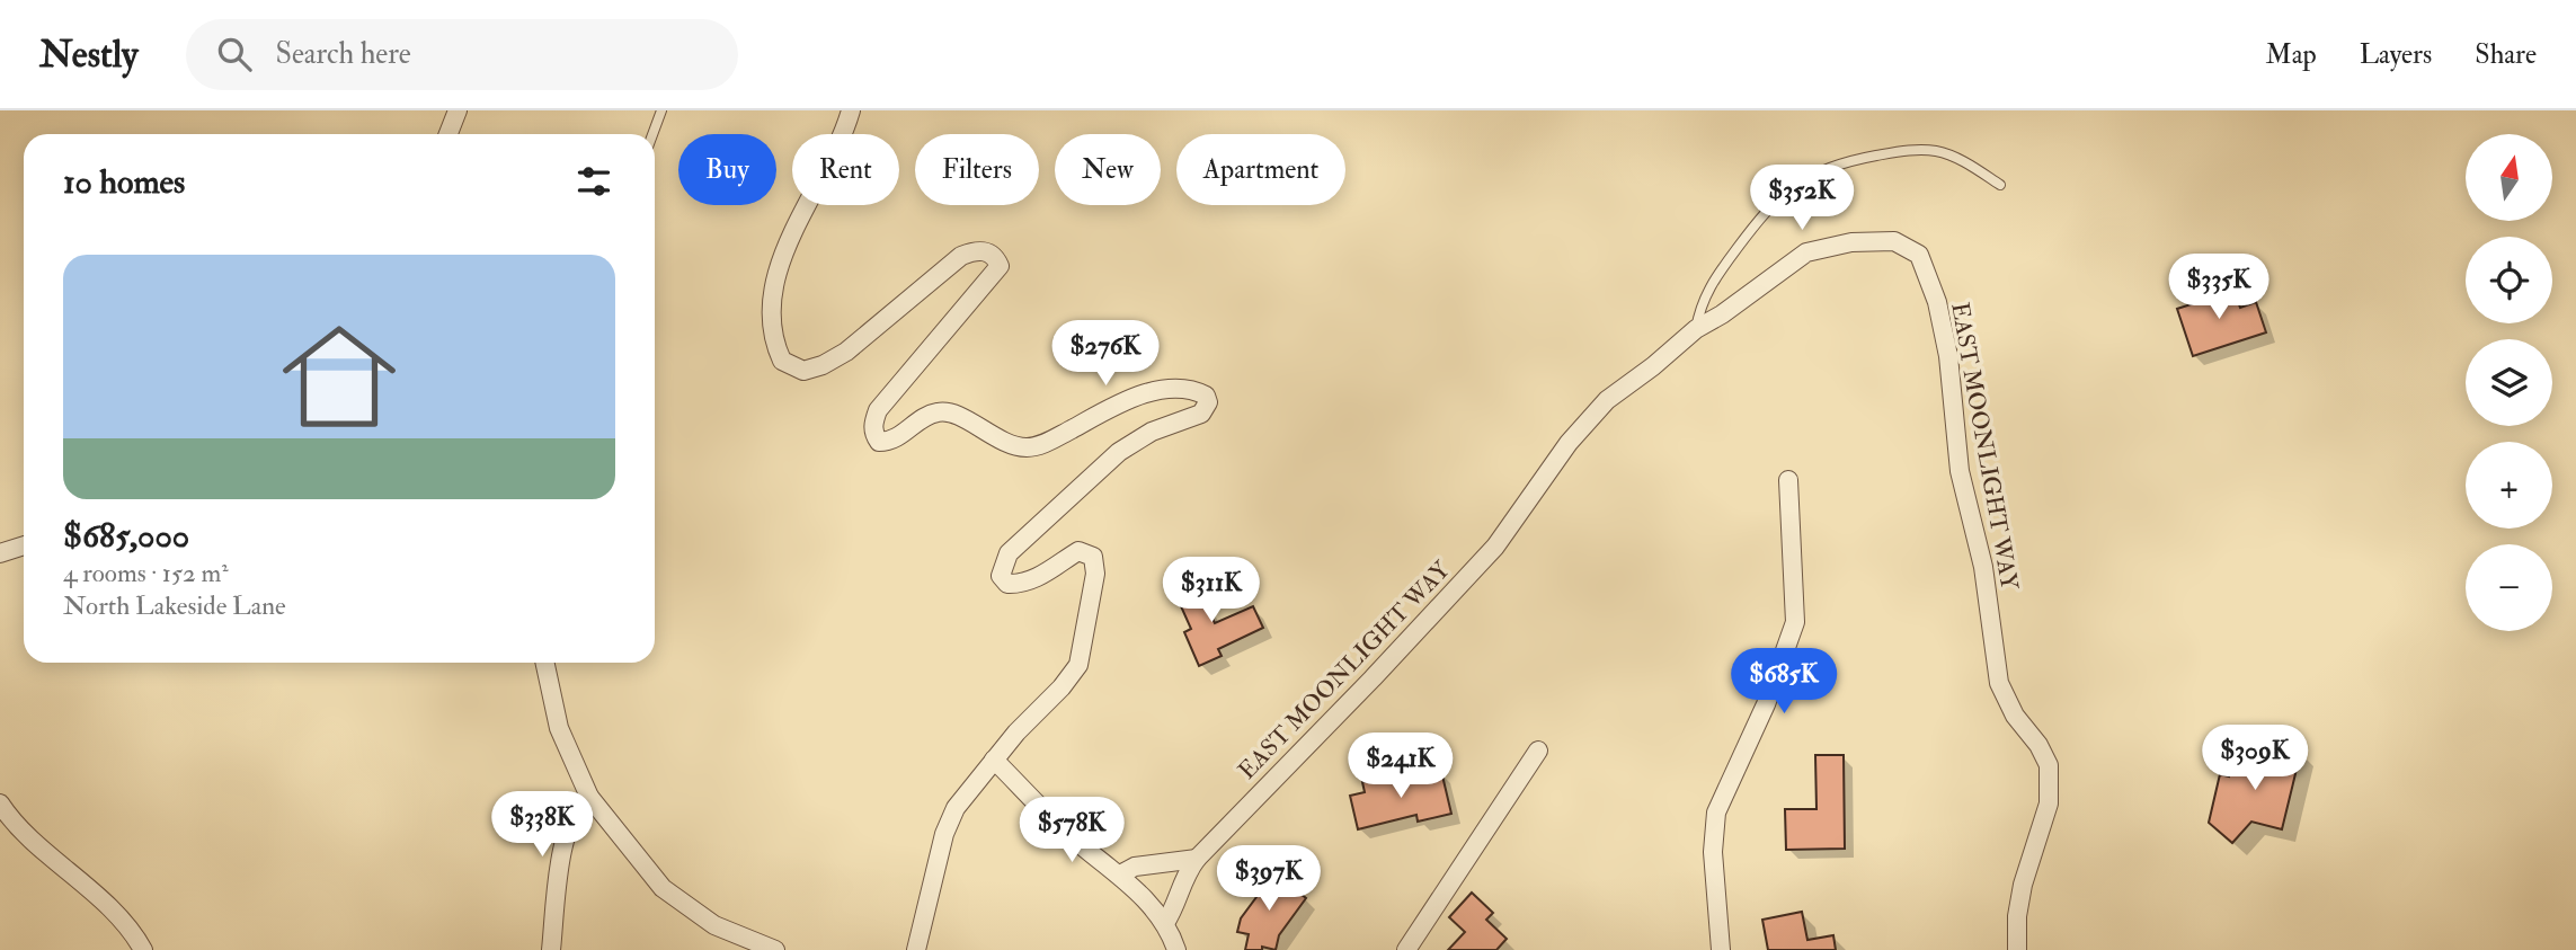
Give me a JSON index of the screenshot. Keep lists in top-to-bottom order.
{
  "streets": {
    "street": ["EAST MOONLIGHT WAY"]
  },
  "north": "top",
  "page": {
    "header": "Nestly",
    "search": "Search here",
    "nav": ["Map", "Layers", "Share"],
    "map_buttons": ["+", "−"],
    "chip": [
      "Buy",
      "Rent",
      "Filters",
      "New",
      "Apartment"
    ],
    "heading": "10 homes",
    "price": [
      "$352K",
      "$335K",
      "$276K",
      "$311K",
      "$685K",
      "$309K",
      "$241K",
      "$338K",
      "$578K",
      "$397K"
    ],
    "list": [
      {
        "name": "$685,000",
        "note": "4 rooms · 152 m² · North Lakeside Lane"
      }
    ]
  }
}
